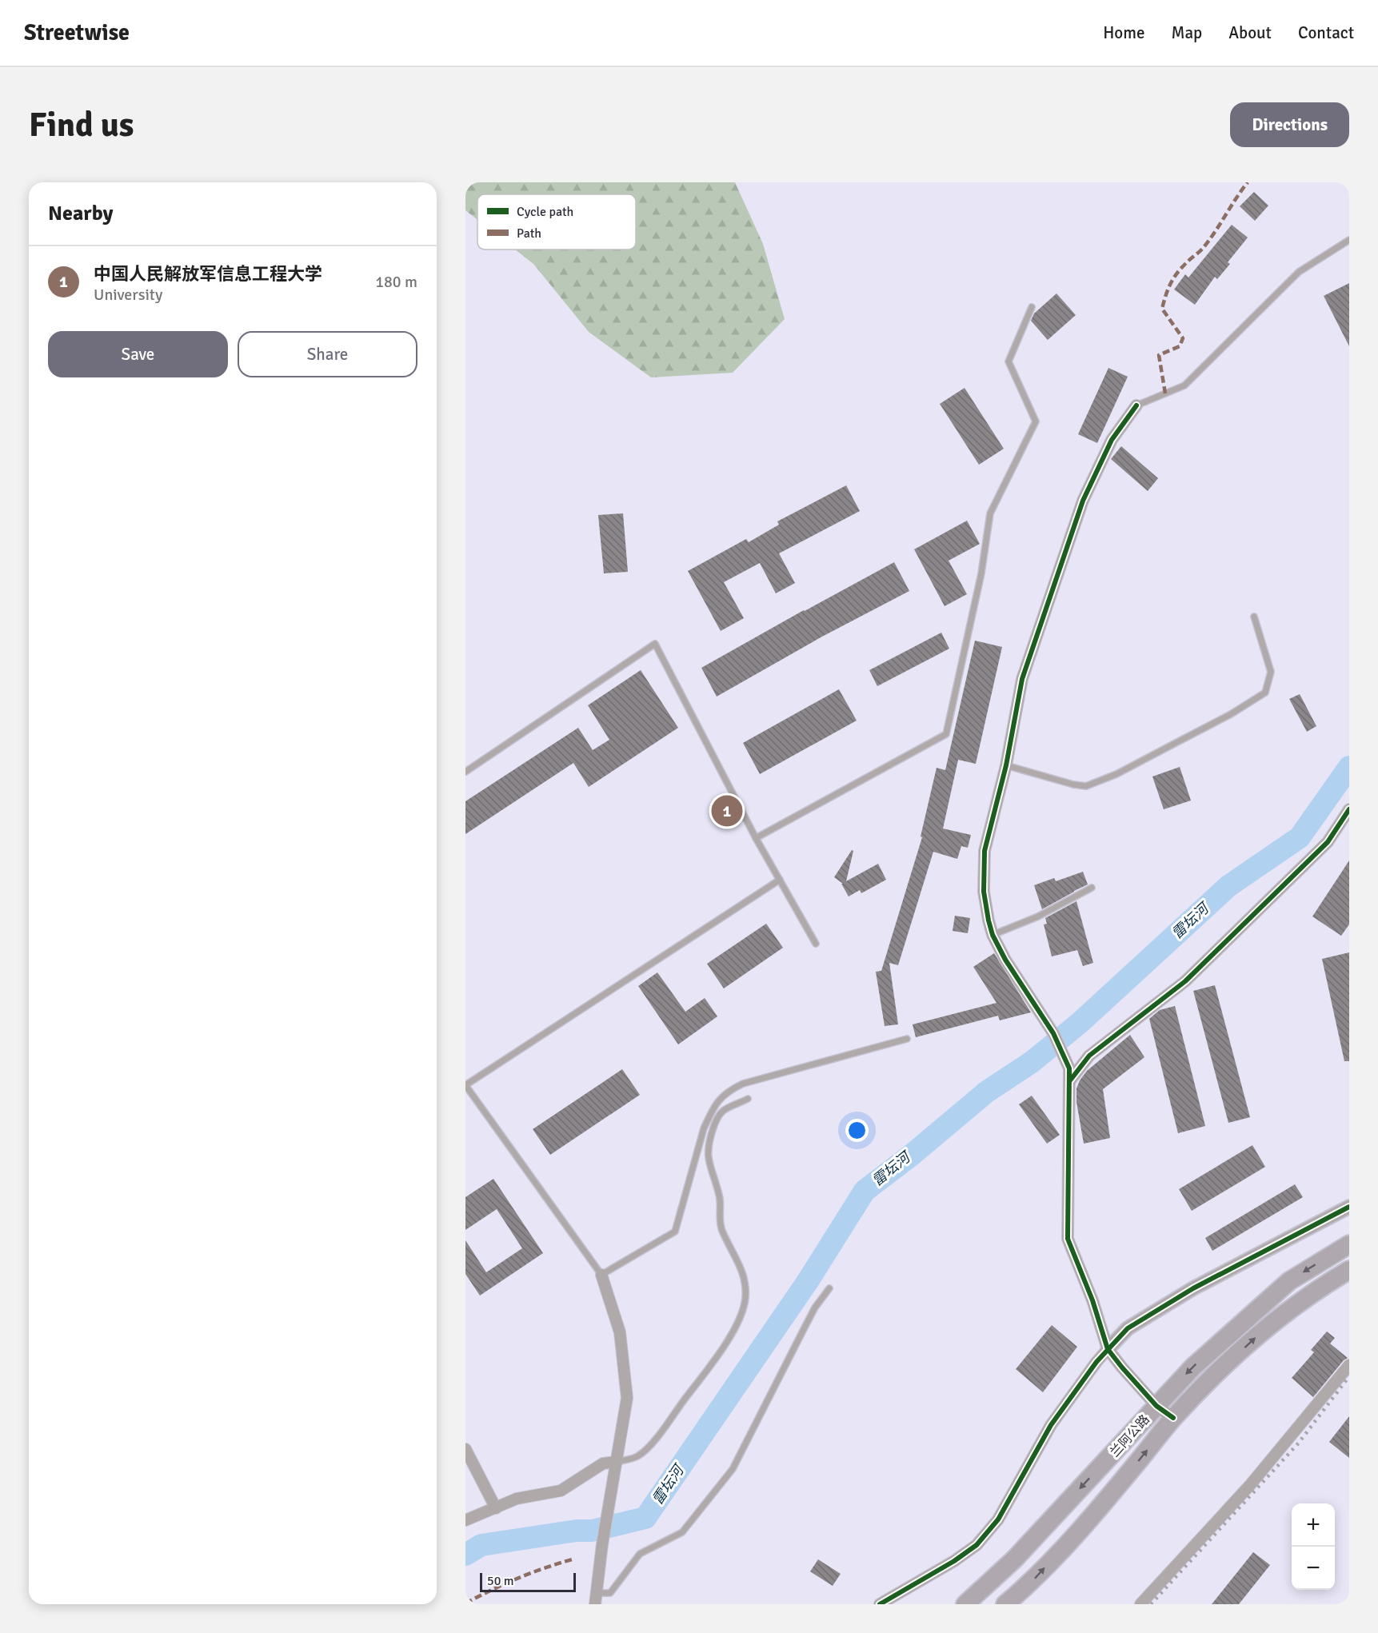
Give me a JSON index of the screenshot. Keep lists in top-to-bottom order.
{
  "streets": {
    "highway": ["兰阿公路"]
  },
  "water": ["雷坛河"],
  "legend": ["Cycle path", "Path"],
  "scale_bar": "50 m",
  "page": {
    "header": "Streetwise",
    "nav": [
      "Home",
      "Map",
      "About",
      "Contact"
    ],
    "buttons": [
      "Directions",
      ["Save", "Share"]
    ],
    "title": "Find us",
    "heading": "Nearby",
    "list": [
      {
        "mark": "1",
        "name": "中国人民解放军信息工程大学",
        "note": "University",
        "value": "180 m"
      }
    ],
    "pins": "1",
    "map_buttons": ["+", "−"],
    "scale": "50 m"
  }
}
